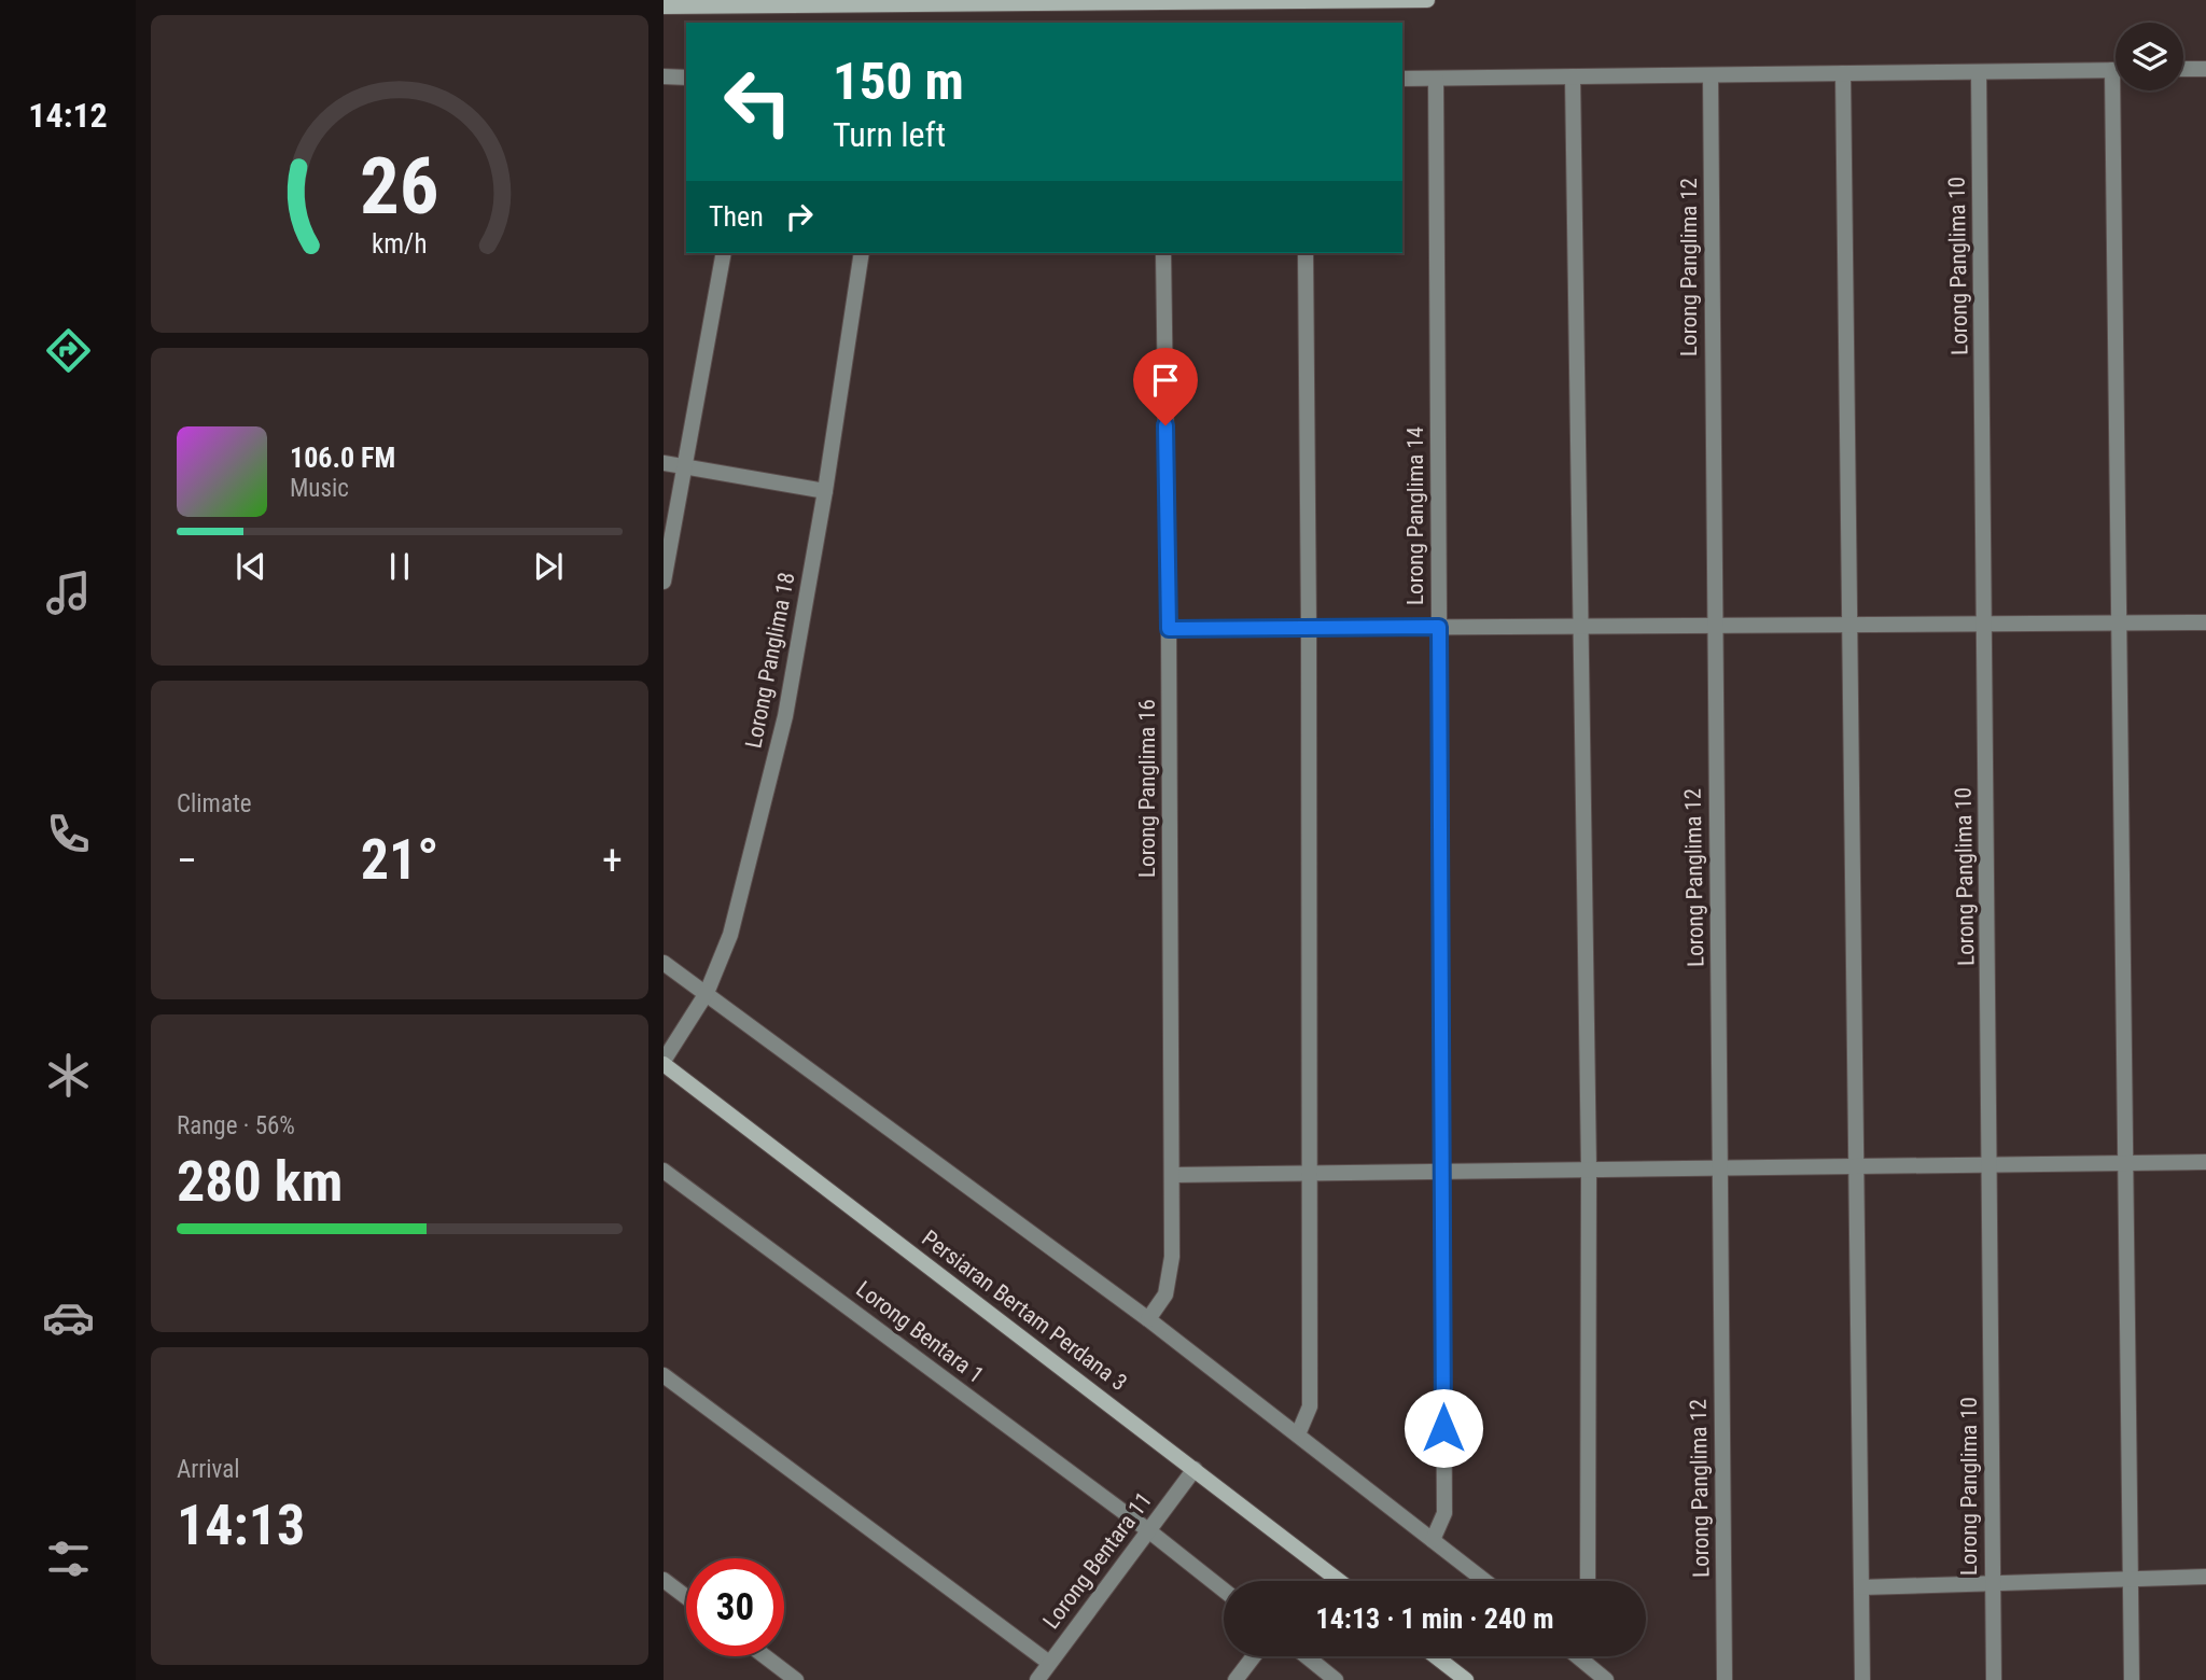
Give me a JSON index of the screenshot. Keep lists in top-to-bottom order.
{
  "streets": {
    "street": [
      "Lorong Panglima 10",
      "Lorong Panglima 12",
      "Lorong Panglima 14",
      "Lorong Panglima 18",
      "Lorong Panglima 16",
      "Persiaran Bertam Perdana 3",
      "Lorong Bentara 1",
      "Lorong Bentara 11"
    ]
  },
  "crossings": [
    ["Lorong Panglima 18", "Persiaran Bertam Perdana 3"],
    ["Persiaran Bertam Perdana 3", "Lorong Bentara 11"],
    ["Lorong Bentara 1", "Lorong Bentara 11"]
  ],
  "page": {
    "tabs": "14:12",
    "turn": ["150 m", "Turn left"],
    "then": "Then",
    "song": ["106.0 FM", "Music"],
    "tile": [
      "Climate",
      ["Range · 56%", "280 km"],
      ["Arrival", "14:13"]
    ],
    "heat": ["−", "21°", "+"],
    "limit": "30",
    "trip": "14:13 · 1 min · 240 m",
    "gauge": ["26", "km/h"]
  }
}
